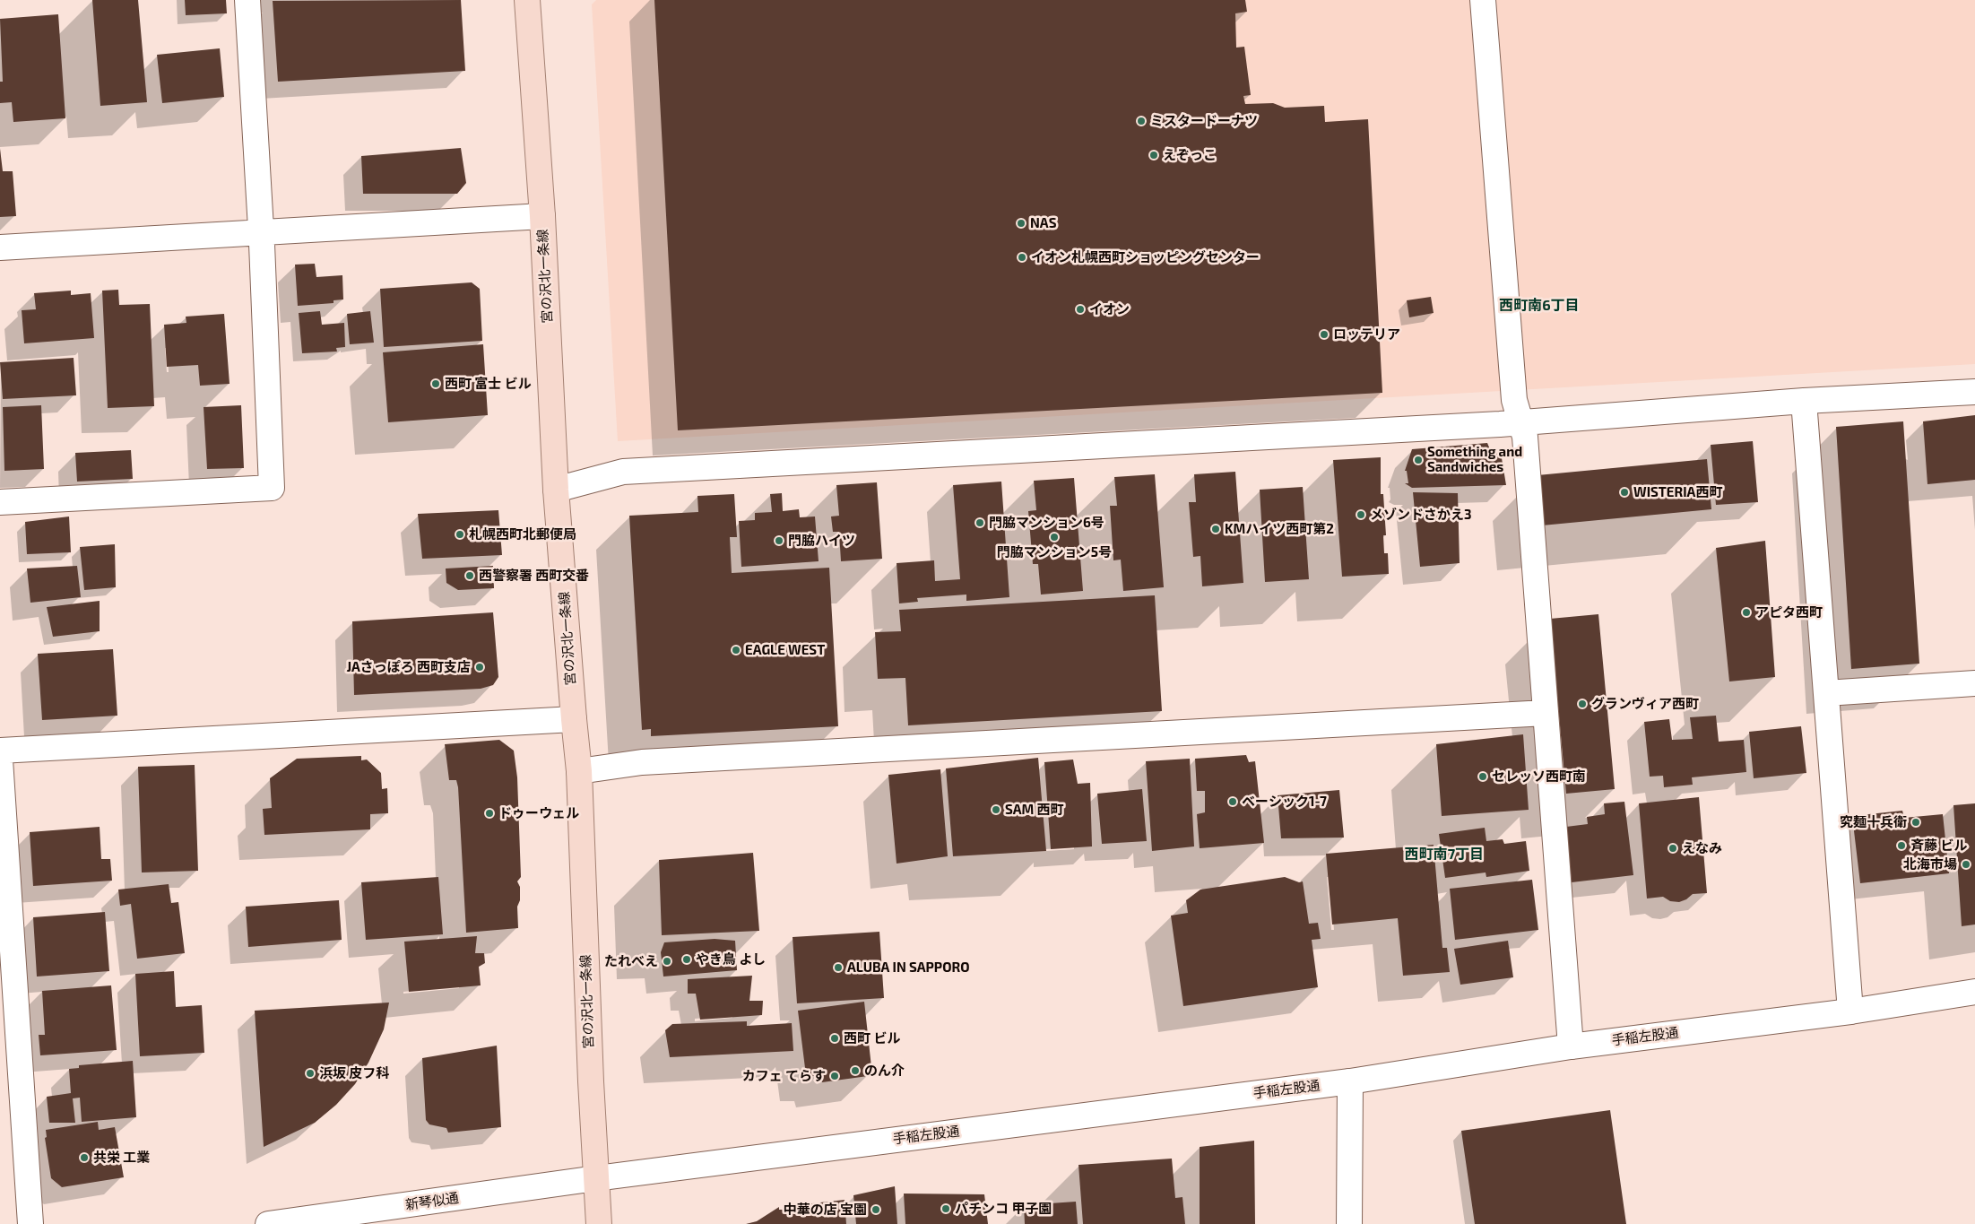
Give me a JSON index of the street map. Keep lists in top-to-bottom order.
{
  "streets": {
    "main road": ["宮の沢北一条線"],
    "street": ["手稲左股通", "新琴似通"]
  },
  "crossings": [
    ["宮の沢北一条線", "手稲左股通"],
    ["宮の沢北一条線", "新琴似通"],
    ["手稲左股通", "新琴似通"]
  ],
  "districts": ["西町南6丁目", "西町南7丁目"],
  "places": [
    "ミスタードーナツ",
    "えぞっこ",
    "NAS",
    "イオン札幌西町ショッピングセンター",
    "イオン",
    "ロッテリア",
    "西町 富士 ビル",
    "Something and Sandwiches",
    "WISTERIA西町",
    "メゾンドさかえ3",
    "門脇マンション6号",
    "KMハイツ西町第2",
    "札幌西町北郵便局",
    "門脇マンション5号",
    "門脇ハイツ",
    "西警察署 西町交番",
    "アピタ西町",
    "EAGLE WEST",
    "JAさっぽろ 西町支店",
    "グランヴィア西町",
    "セレッソ西町南",
    "ベーシック1-7",
    "SAM 西町",
    "ドゥーウェル",
    "究麺十兵衛",
    "斉藤 ビル",
    "えなみ",
    "北海市場",
    "やき鳥 よし",
    "たれべえ",
    "ALUBA IN SAPPORO",
    "西町 ビル",
    "のん介",
    "浜坂 皮フ科",
    "カフェ てらす",
    "共栄 工業",
    "パチンコ 甲子園",
    "中華の店 宝園"
  ]
}
